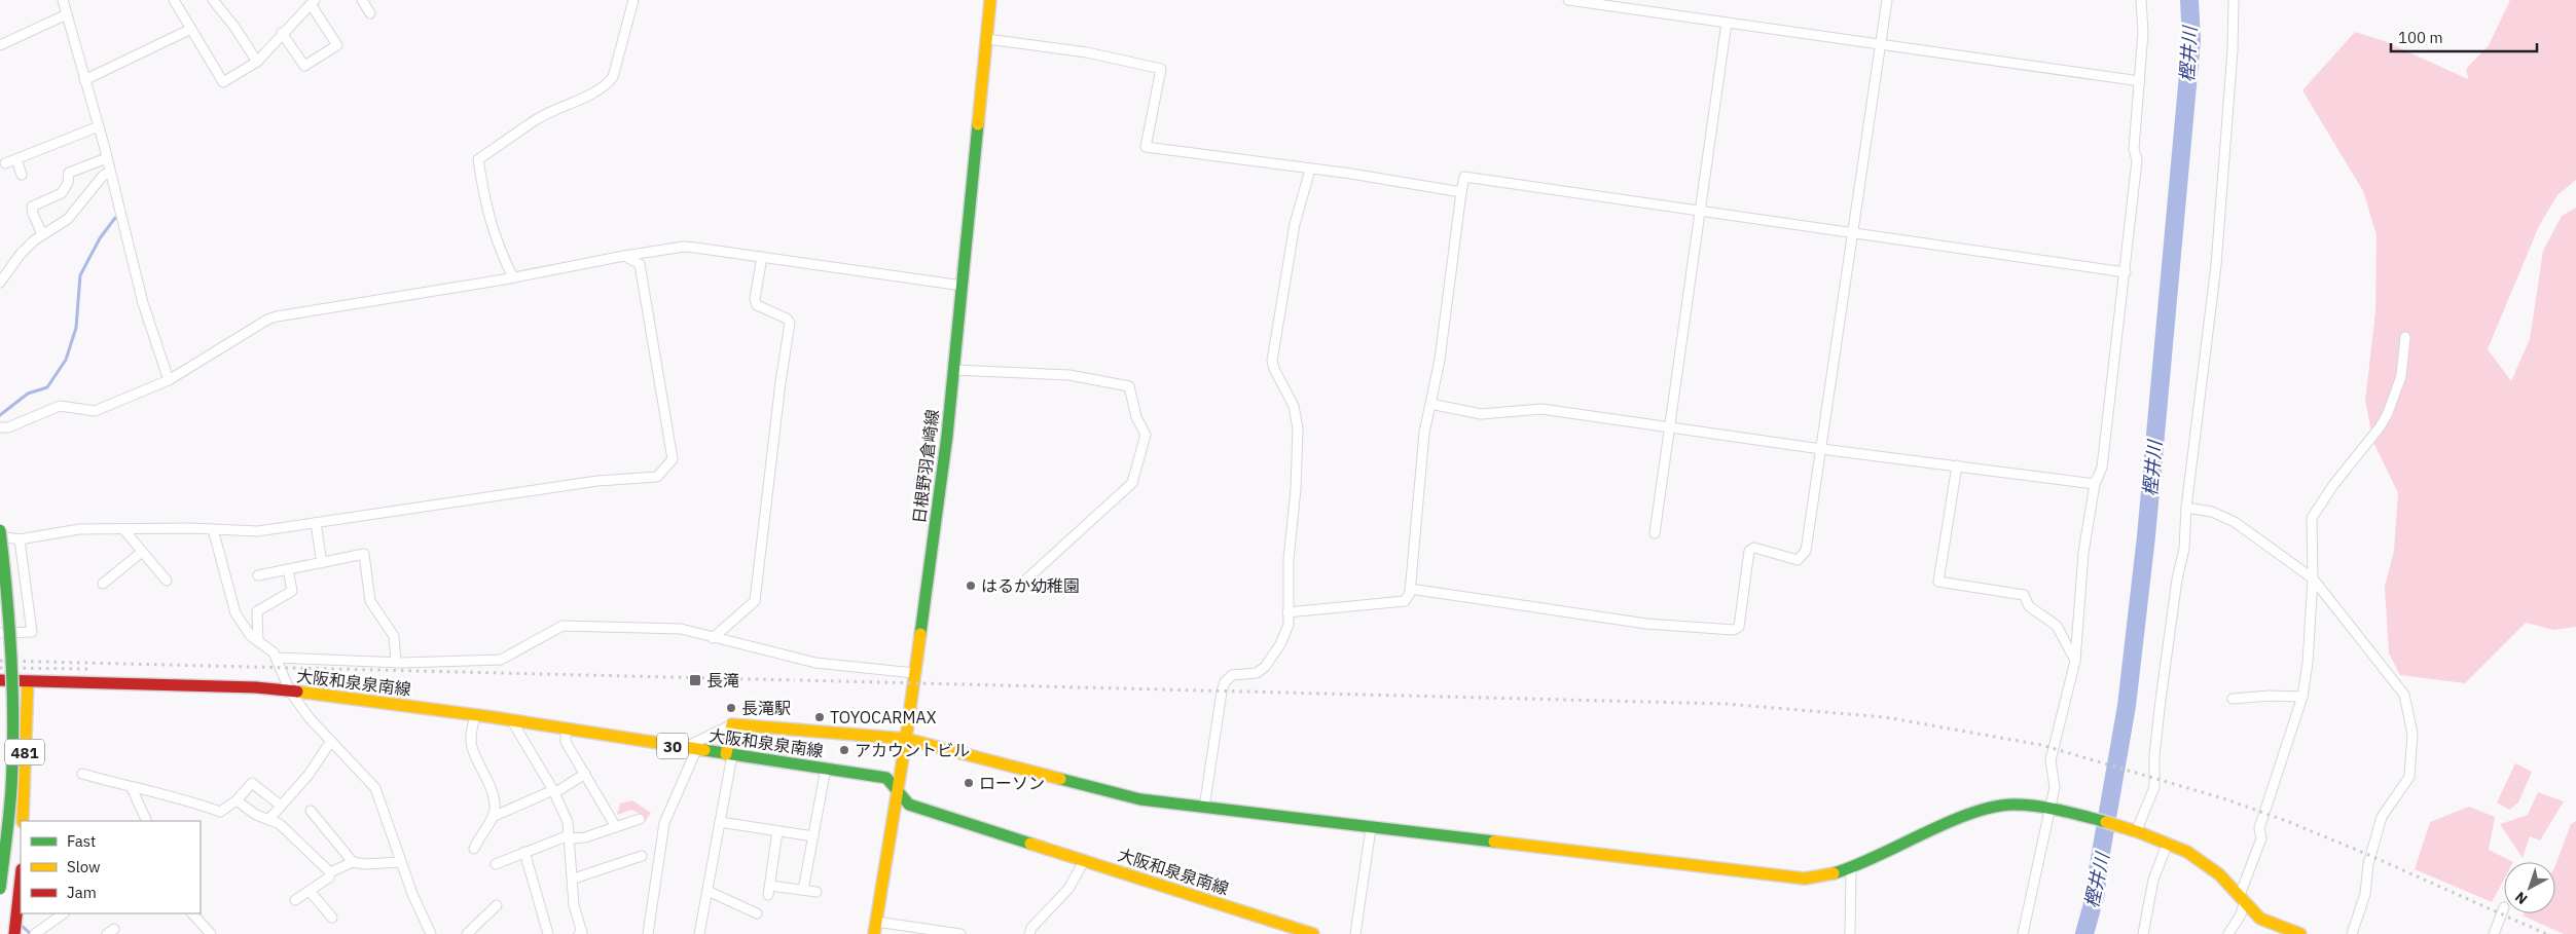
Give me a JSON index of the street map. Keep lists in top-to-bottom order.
{
  "streets": {
    "main road": [
      "日根野羽倉崎線",
      "大阪和泉泉南線",
      "30",
      "481"
    ]
  },
  "crossings": [
    ["日根野羽倉崎線", "大阪和泉泉南線"],
    ["大阪和泉泉南線", "481"]
  ],
  "water": ["樫井川"],
  "places": {
    "other": [
      "はるか幼稚園",
      "長滝駅",
      "TOYOCARMAX",
      "アカウントビル",
      "ローソン"
    ],
    "transit": ["長滝"]
  },
  "legend": ["Fast", "Slow", "Jam"],
  "scale_bar": "100 m",
  "north": "bottom left"
}
